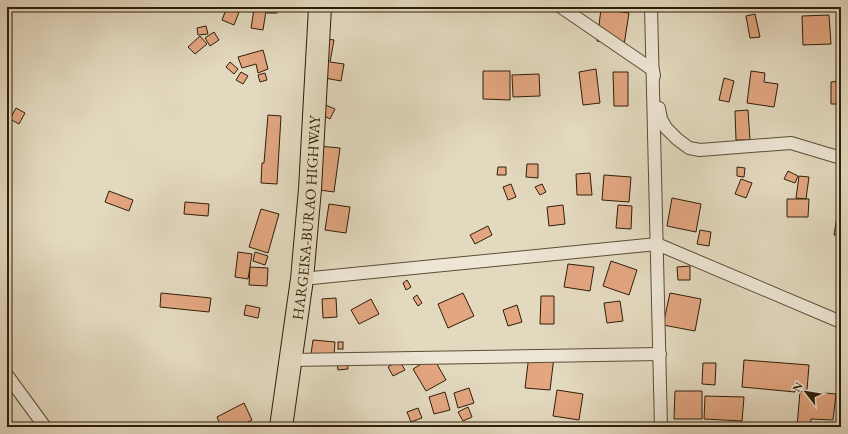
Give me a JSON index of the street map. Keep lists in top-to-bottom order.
{
  "streets": {
    "highway": ["HARGEISA-BURAO HIGHWAY"]
  },
  "north": "top left"
}
